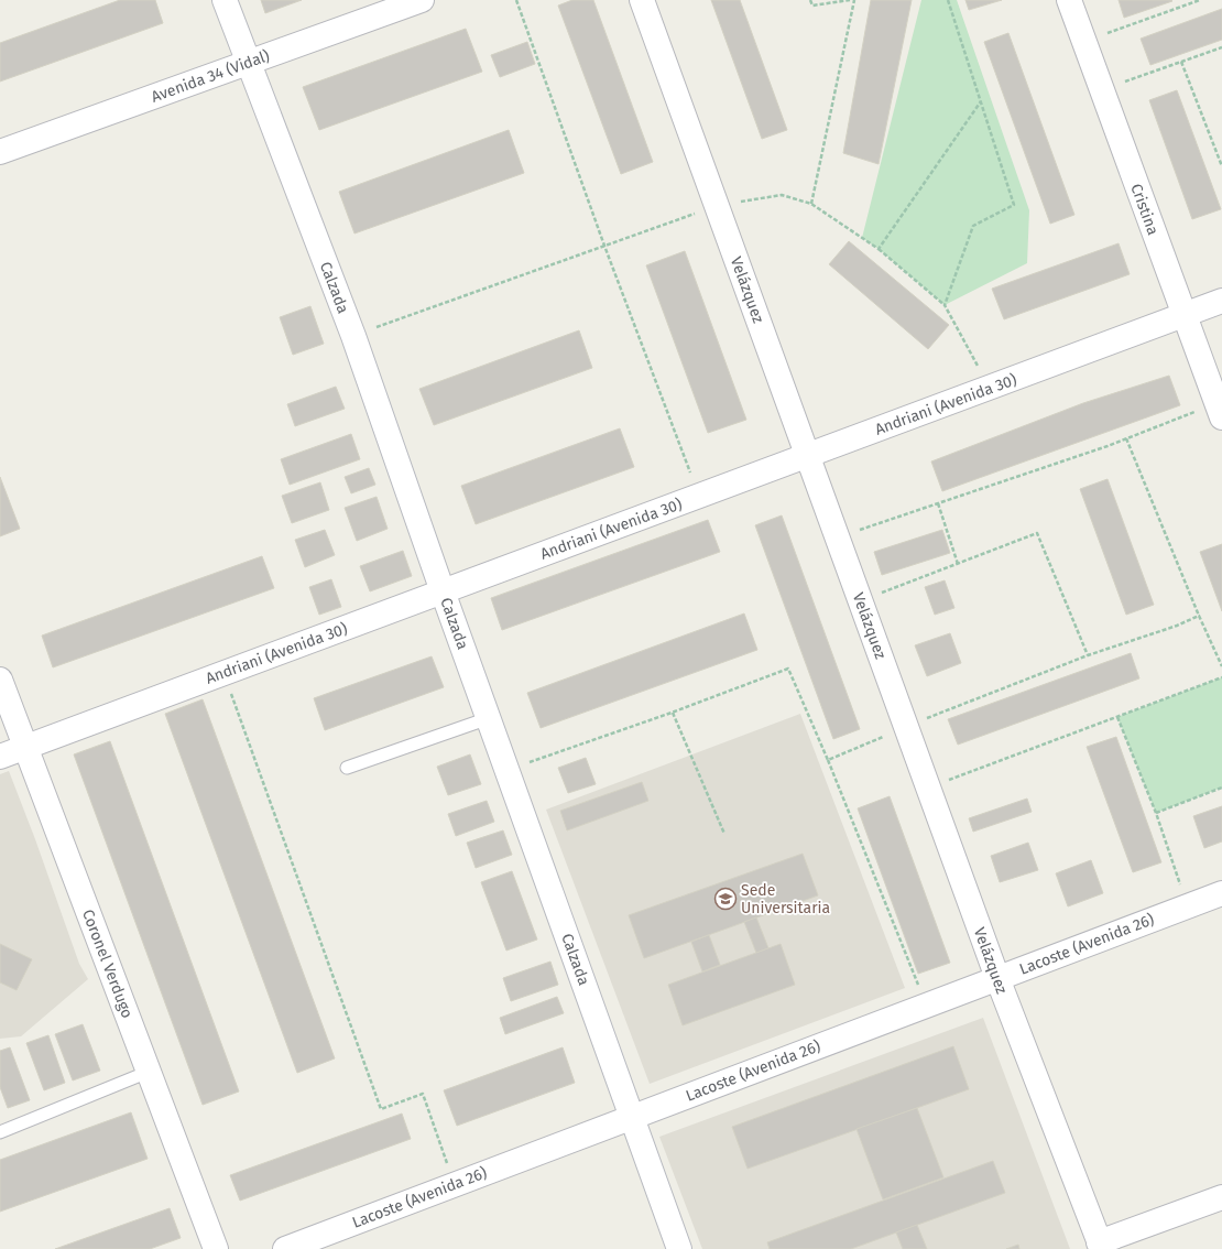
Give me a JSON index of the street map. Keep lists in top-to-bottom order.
{
  "streets": {
    "street": [
      "Avenida 34 (Vidal)",
      "Cristina",
      "Calzada",
      "Velázquez",
      "Andriani (Avenida 30)",
      "Lacoste (Avenida 26)",
      "Coronel Verdugo"
    ]
  },
  "crossings": [
    ["Avenida 34 (Vidal)", "Calzada"],
    ["Cristina", "Andriani (Avenida 30)"],
    ["Calzada", "Andriani (Avenida 30)"],
    ["Calzada", "Lacoste (Avenida 26)"],
    ["Velázquez", "Andriani (Avenida 30)"],
    ["Velázquez", "Lacoste (Avenida 26)"],
    ["Andriani (Avenida 30)", "Coronel Verdugo"]
  ],
  "places": {
    "school or university": ["Sede Universitaria"]
  }
}
